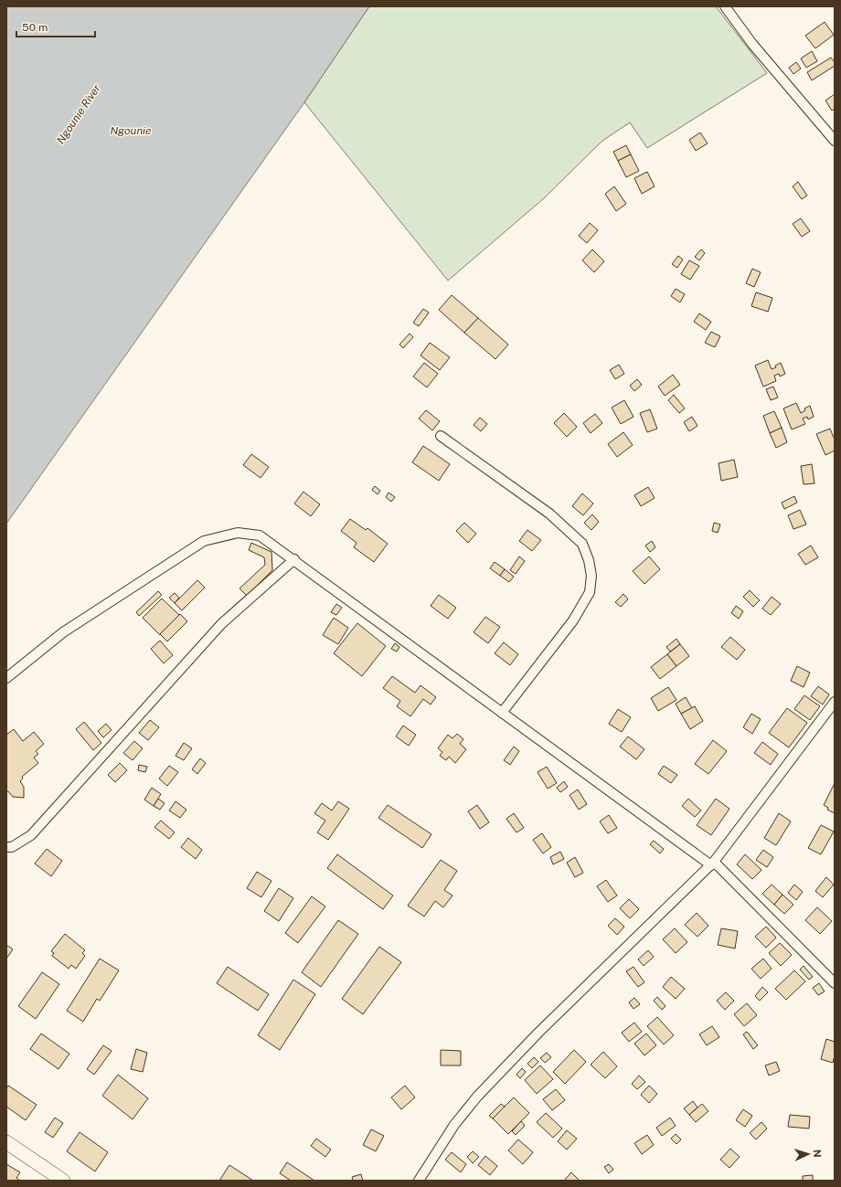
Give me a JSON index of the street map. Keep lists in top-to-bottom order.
{
  "water": ["Ngounie River", "Ngounie"],
  "scale_bar": "50 m",
  "north": "right"
}
